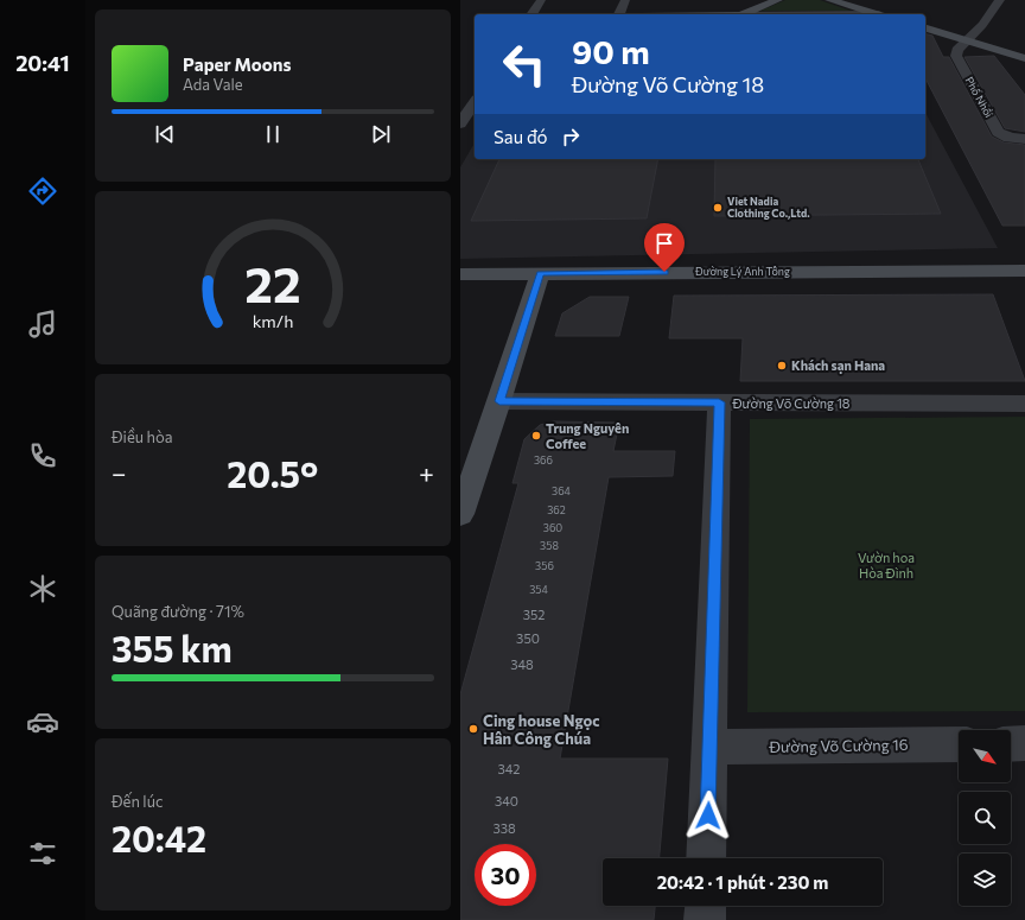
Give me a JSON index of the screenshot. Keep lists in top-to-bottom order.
{
  "streets": {
    "street": [
      "Phố Nhồi",
      "Đường Lý Anh Tông",
      "Đường Võ Cường 18",
      "Đường Võ Cường 16"
    ]
  },
  "parks": ["Vườn hoa Hòa Đình"],
  "places": [
    "Viet Nadia Clothing Co.,Ltd.",
    "Khách sạn Hana",
    "Trung Nguyên Coffee",
    "Cing house Ngọc Hân Công Chúa"
  ],
  "house_numbers": [
    "366",
    "364",
    "362",
    "360",
    "358",
    "356",
    "354",
    "352",
    "350",
    "348",
    "342",
    "340",
    "338"
  ],
  "north": "bottom right",
  "page": {
    "tabs": "20:41",
    "turn": ["90 m", "Đường Võ Cường 18"],
    "song": ["Paper Moons", "Ada Vale"],
    "then": "Sau đó",
    "tile": [
      "Điều hòa",
      ["Quãng đường · 71%", "355 km"],
      ["Đến lúc", "20:42"]
    ],
    "heat": ["−", "20.5°", "+"],
    "limit": "30",
    "trip": "20:42 · 1 phút · 230 m",
    "gauge": ["22", "km/h"]
  }
}
